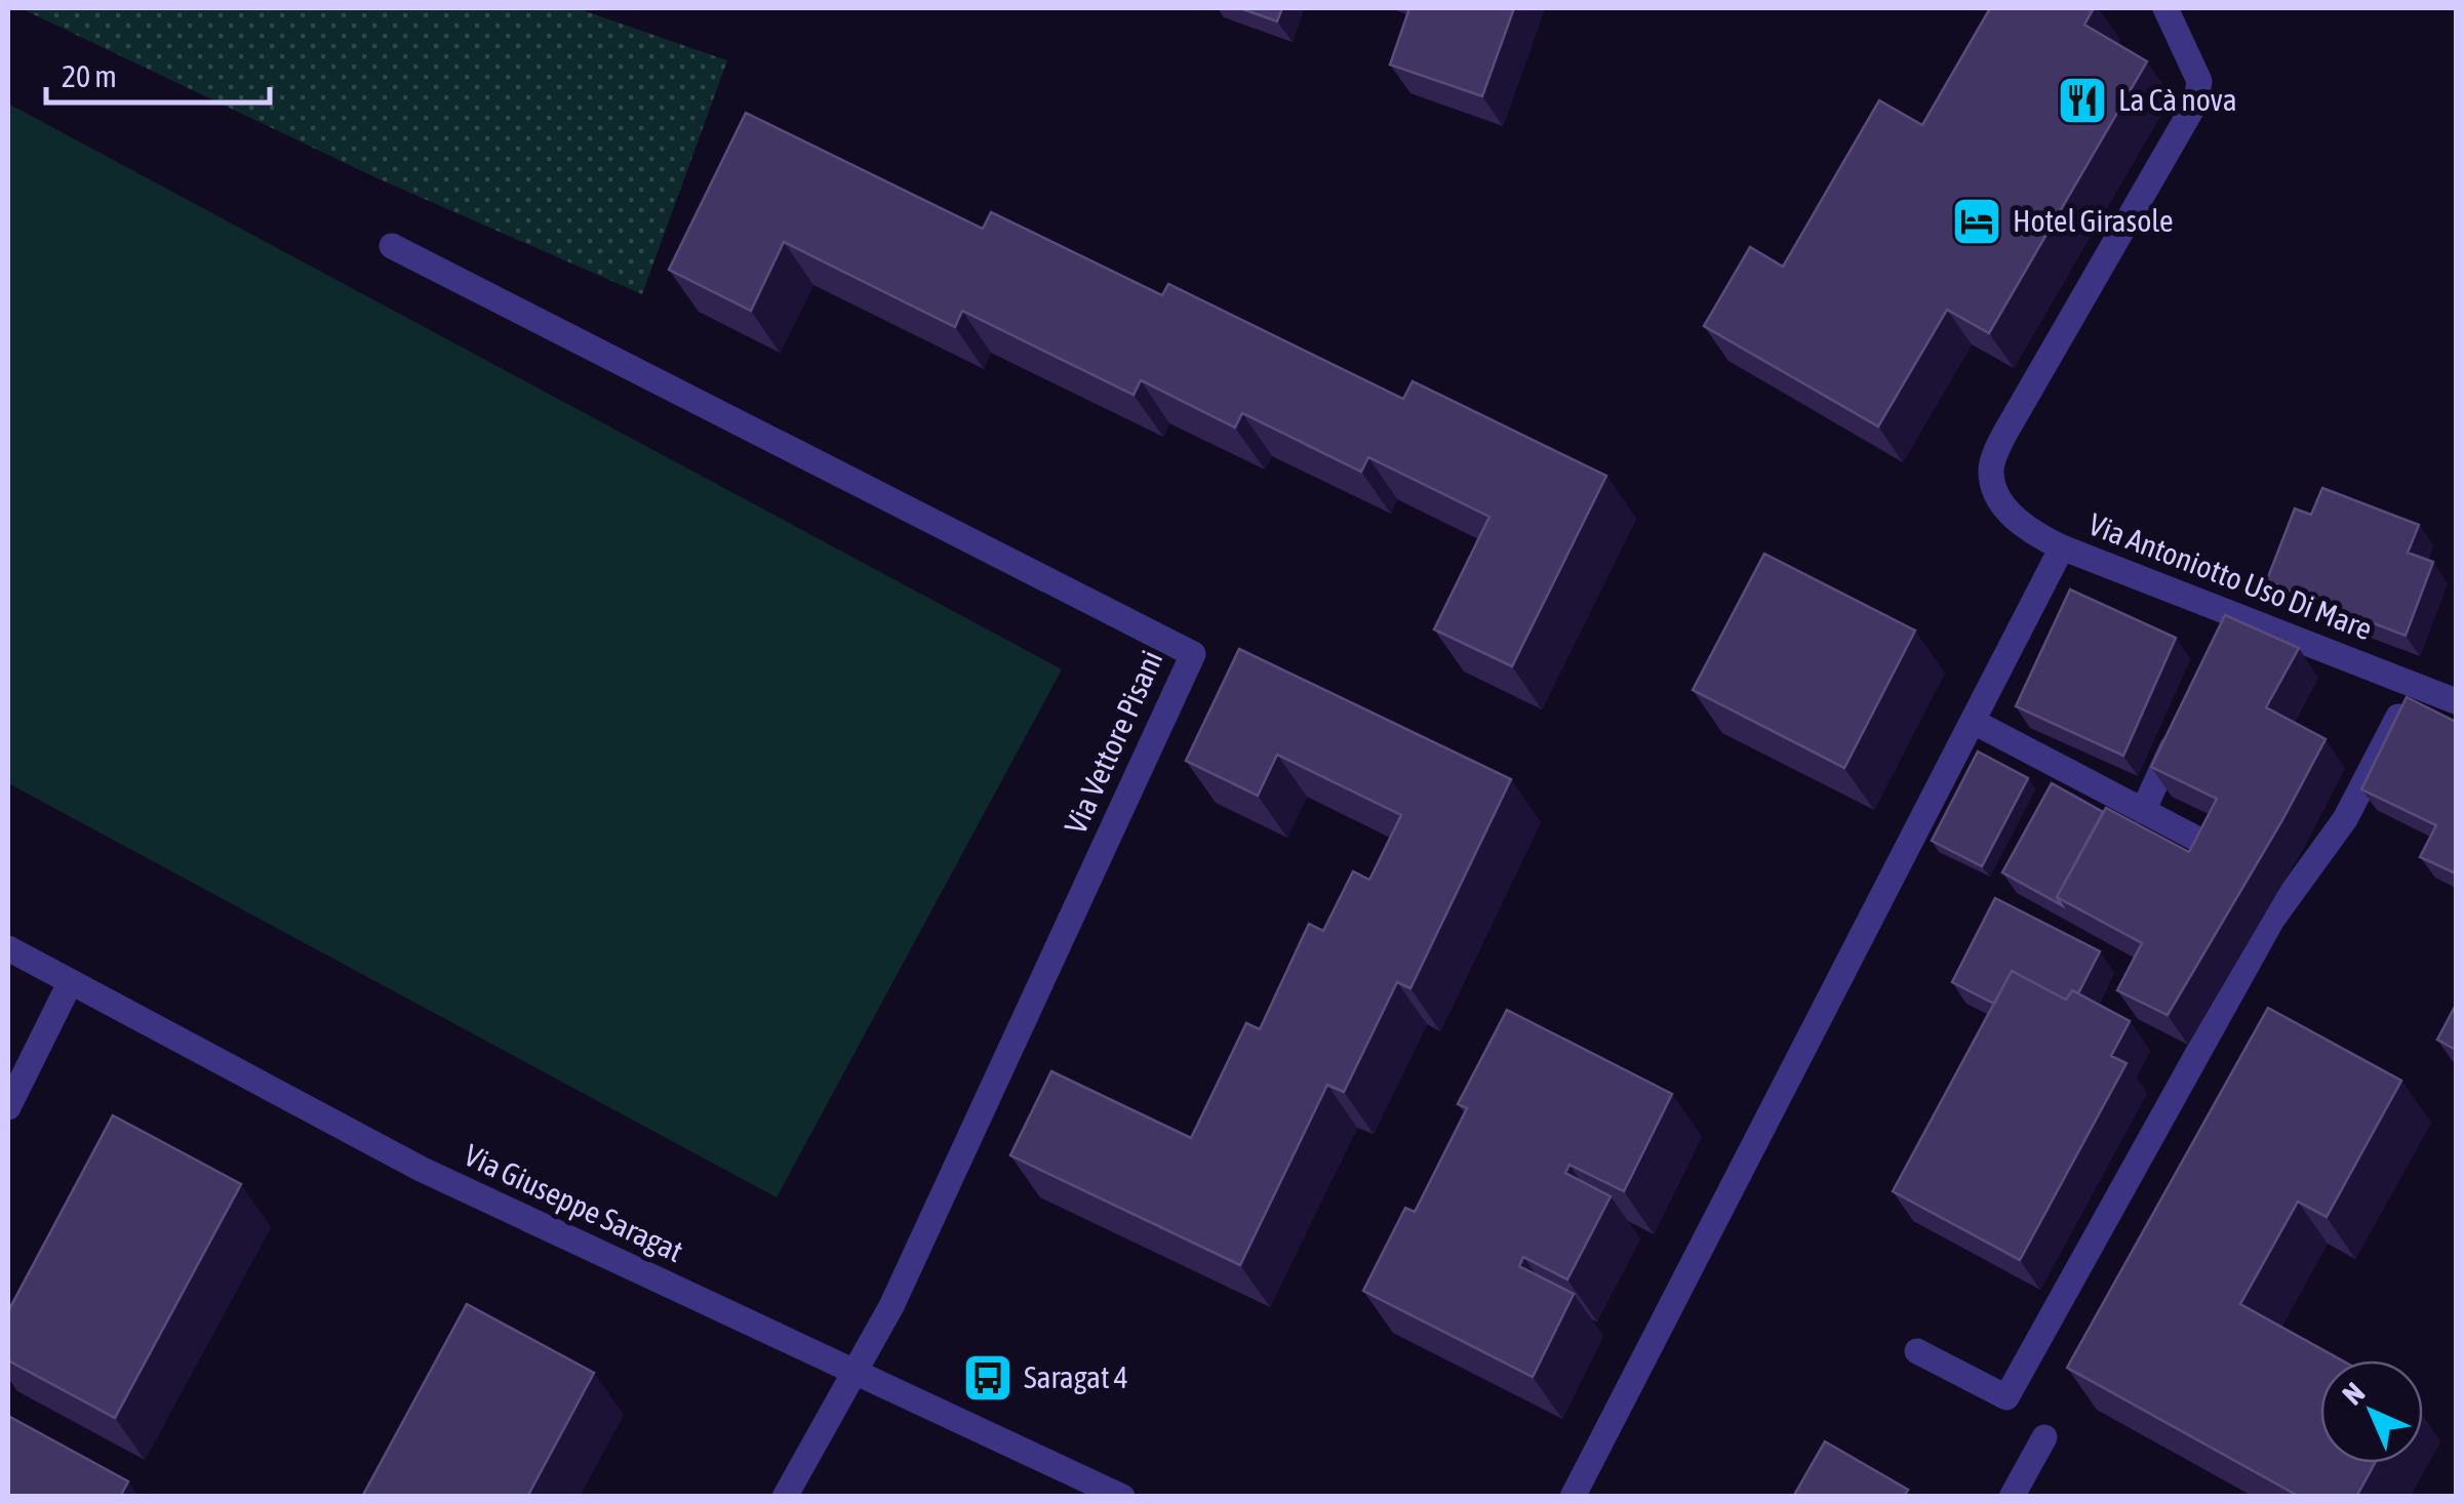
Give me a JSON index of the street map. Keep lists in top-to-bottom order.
{
  "streets": {
    "street": ["Via Antoniotto Uso Di Mare", "Via Vettore Pisani", "Via Giuseppe Saragat"]
  },
  "crossings": [
    ["Via Vettore Pisani", "Via Giuseppe Saragat"]
  ],
  "places": {
    "restaurant": ["La Cà nova"],
    "hotel": ["Hotel Girasole"],
    "bus stop": ["Saragat 4"]
  },
  "scale_bar": "20 m",
  "north": "top left"
}
